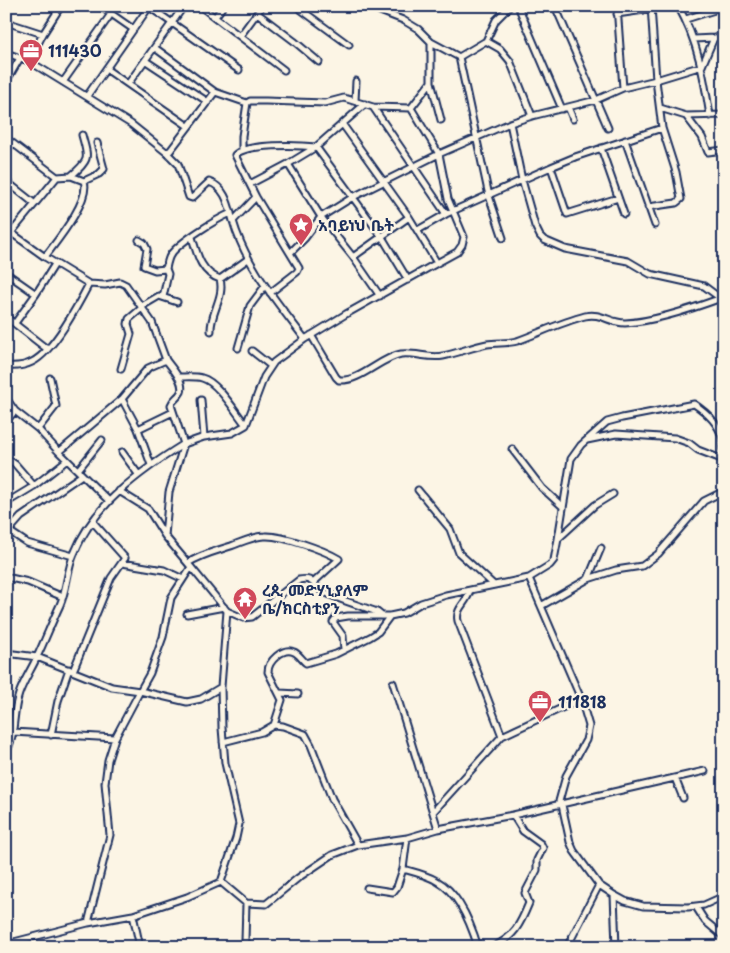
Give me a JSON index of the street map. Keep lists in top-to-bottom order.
{
  "places": {
    "office": ["111430", "111818"],
    "place": ["አባይነህ ቤት"],
    "temple": ["ረጲ መድሃኒያለም ቤ/ክርስቲያን"]
  }
}
